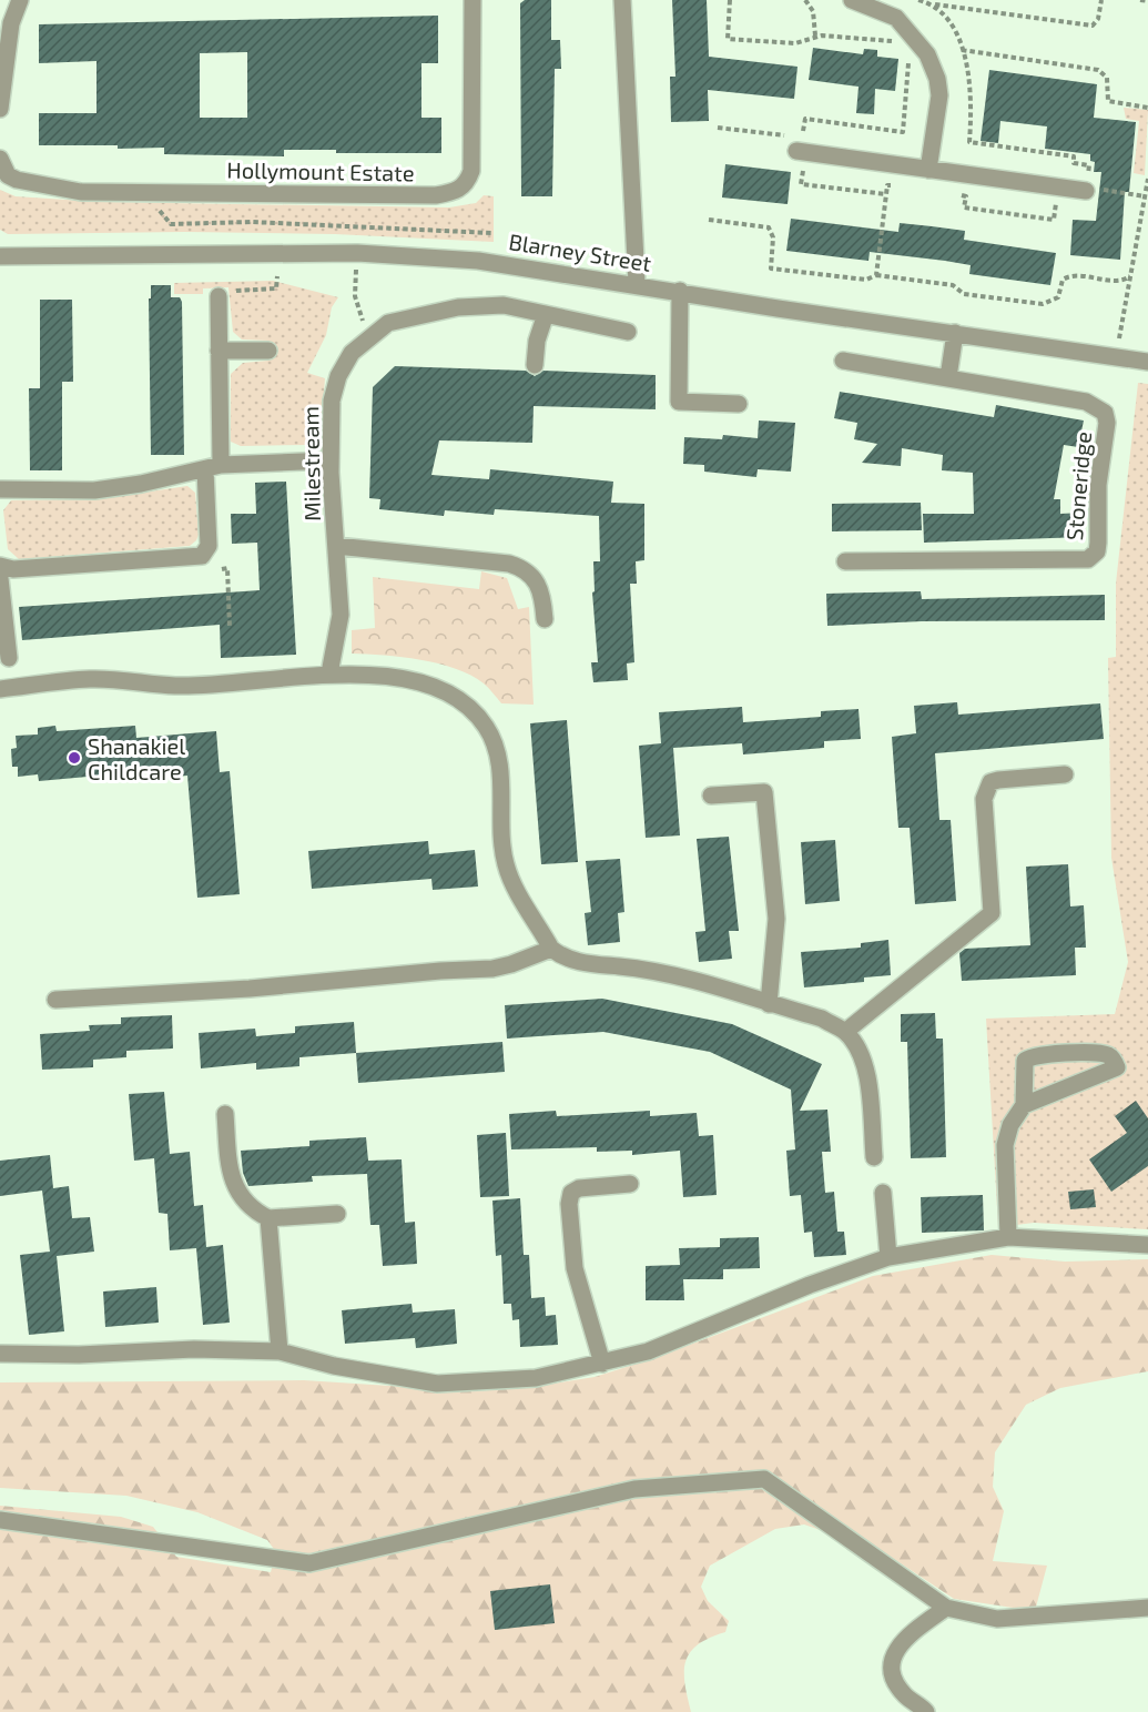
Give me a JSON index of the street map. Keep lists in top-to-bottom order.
{
  "streets": {
    "street": [
      "Hollymount Estate",
      "Blarney Street",
      "Milestream",
      "Stoneridge"
    ]
  },
  "places": ["Shanakiel Childcare"]
}
